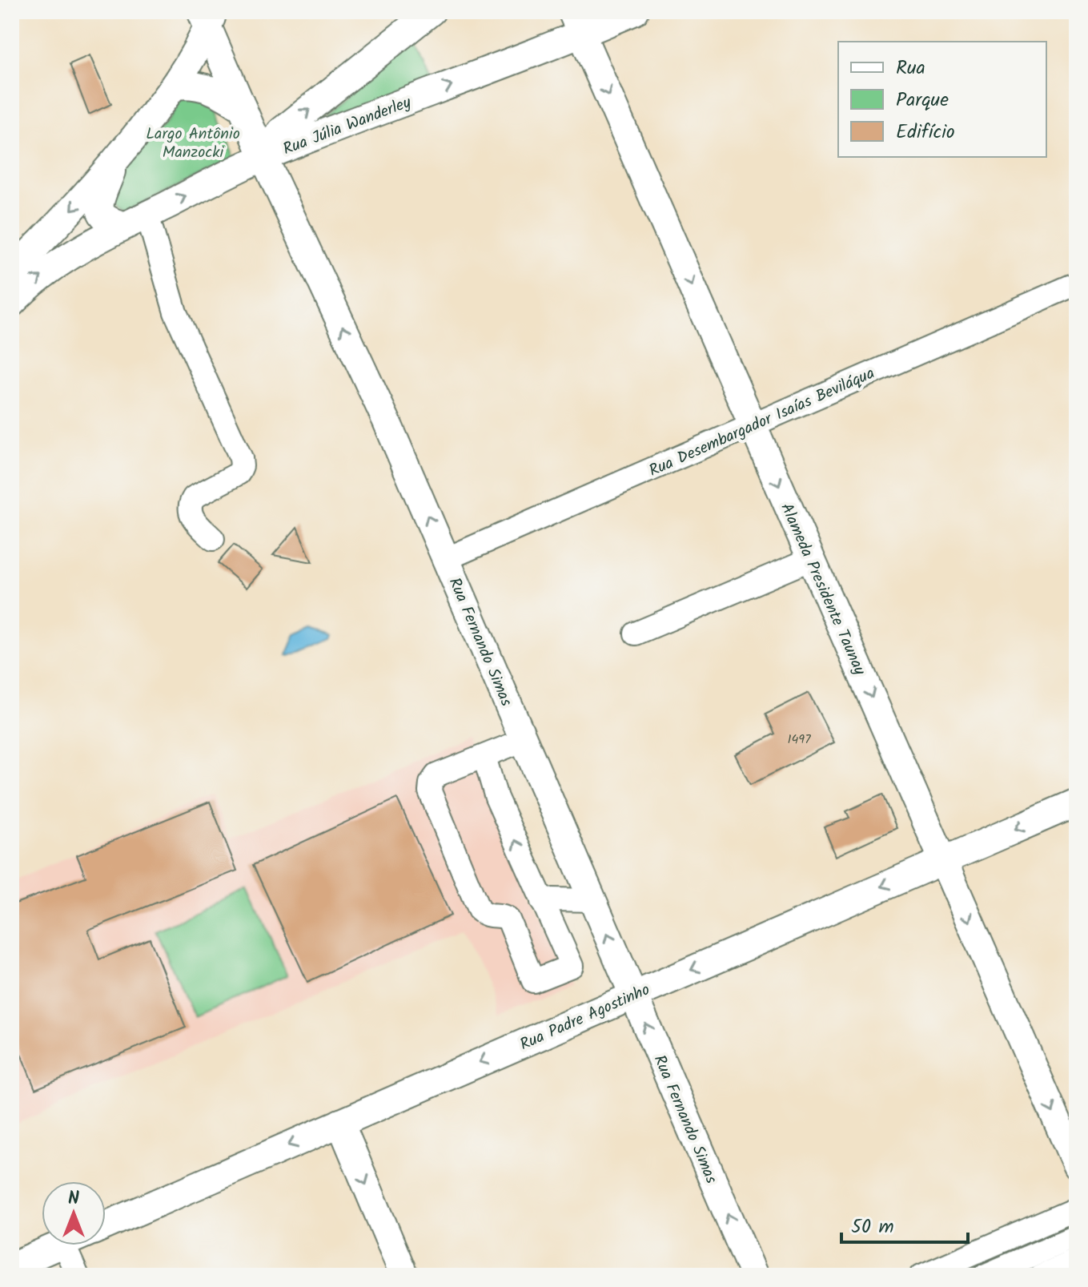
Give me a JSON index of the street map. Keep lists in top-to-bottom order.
{
  "streets": {
    "main road": [
      "Rua Júlia Wanderley",
      "Alameda Presidente Taunay",
      "Rua Fernando Simas",
      "Rua Padre Agostinho"
    ],
    "street": ["Rua Desembargador Isaías Beviláqua"]
  },
  "crossings": [
    ["Rua Júlia Wanderley", "Alameda Presidente Taunay"],
    ["Rua Júlia Wanderley", "Rua Fernando Simas"],
    ["Rua Desembargador Isaías Beviláqua", "Alameda Presidente Taunay"],
    ["Rua Desembargador Isaías Beviláqua", "Rua Fernando Simas"],
    ["Alameda Presidente Taunay", "Rua Padre Agostinho"],
    ["Rua Fernando Simas", "Rua Padre Agostinho"]
  ],
  "one_way": ["Alameda Presidente Taunay", "Rua Fernando Simas", "Rua Padre Agostinho"],
  "parks": ["Largo Antônio Manzocki"],
  "house_numbers": ["1497"],
  "legend": ["Rua", "Parque", "Edifício"],
  "scale_bar": "50 m",
  "north": "top"
}
